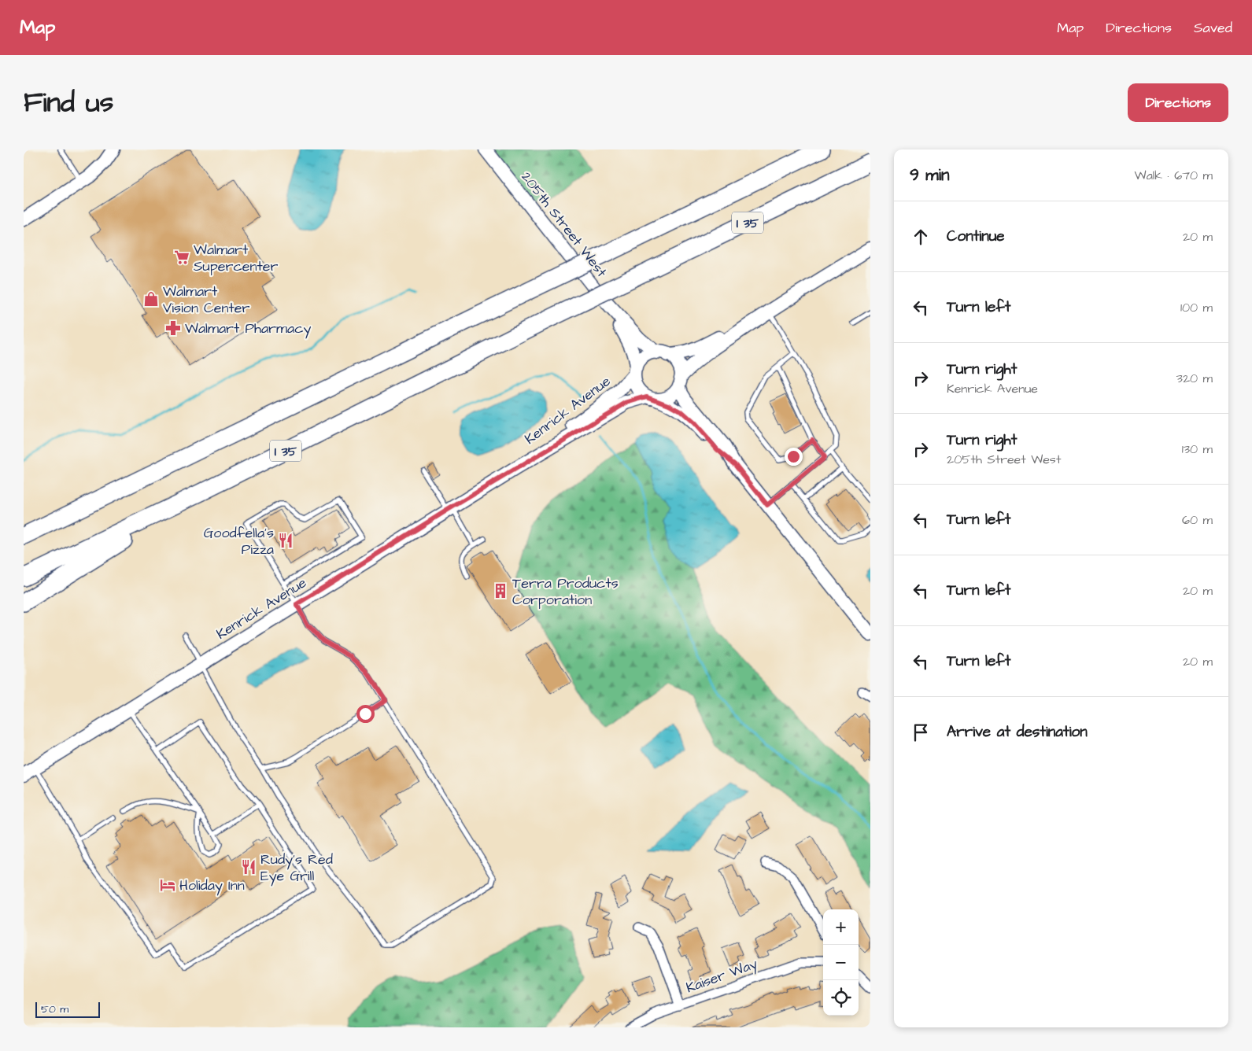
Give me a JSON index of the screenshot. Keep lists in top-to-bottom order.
{
  "streets": {
    "highway": ["I 35"],
    "street": ["205th Street West", "Kenrick Avenue", "Kaiser Way"]
  },
  "crossings": [
    ["205th Street West", "Kenrick Avenue"]
  ],
  "places": {
    "supermarket": ["Walmart Supercenter"],
    "shop": ["Walmart Vision Center"],
    "pharmacy": ["Walmart Pharmacy"],
    "restaurant": ["Goodfella's Pizza", "Rudy's Red Eye Grill"],
    "building": ["Terra Products Corporation"],
    "hotel": ["Holiday Inn"]
  },
  "scale_bar": "50 m",
  "page": {
    "header": "Map",
    "nav": ["Map", "Directions", "Saved"],
    "title": "Find us",
    "buttons": "Directions",
    "heading": ["9 min", "Walk · 670 m"],
    "list": [
      ["Continue", "20 m"],
      ["Turn left", "100 m"],
      ["Turn right", "Kenrick Avenue", "320 m"],
      ["Turn right", "205th Street West", "130 m"],
      ["Turn left", "60 m"],
      ["Turn left", "20 m"],
      ["Turn left", "20 m"],
      "Arrive at destination"
    ],
    "map_buttons": ["+", "−"],
    "scale": "50 m"
  }
}
